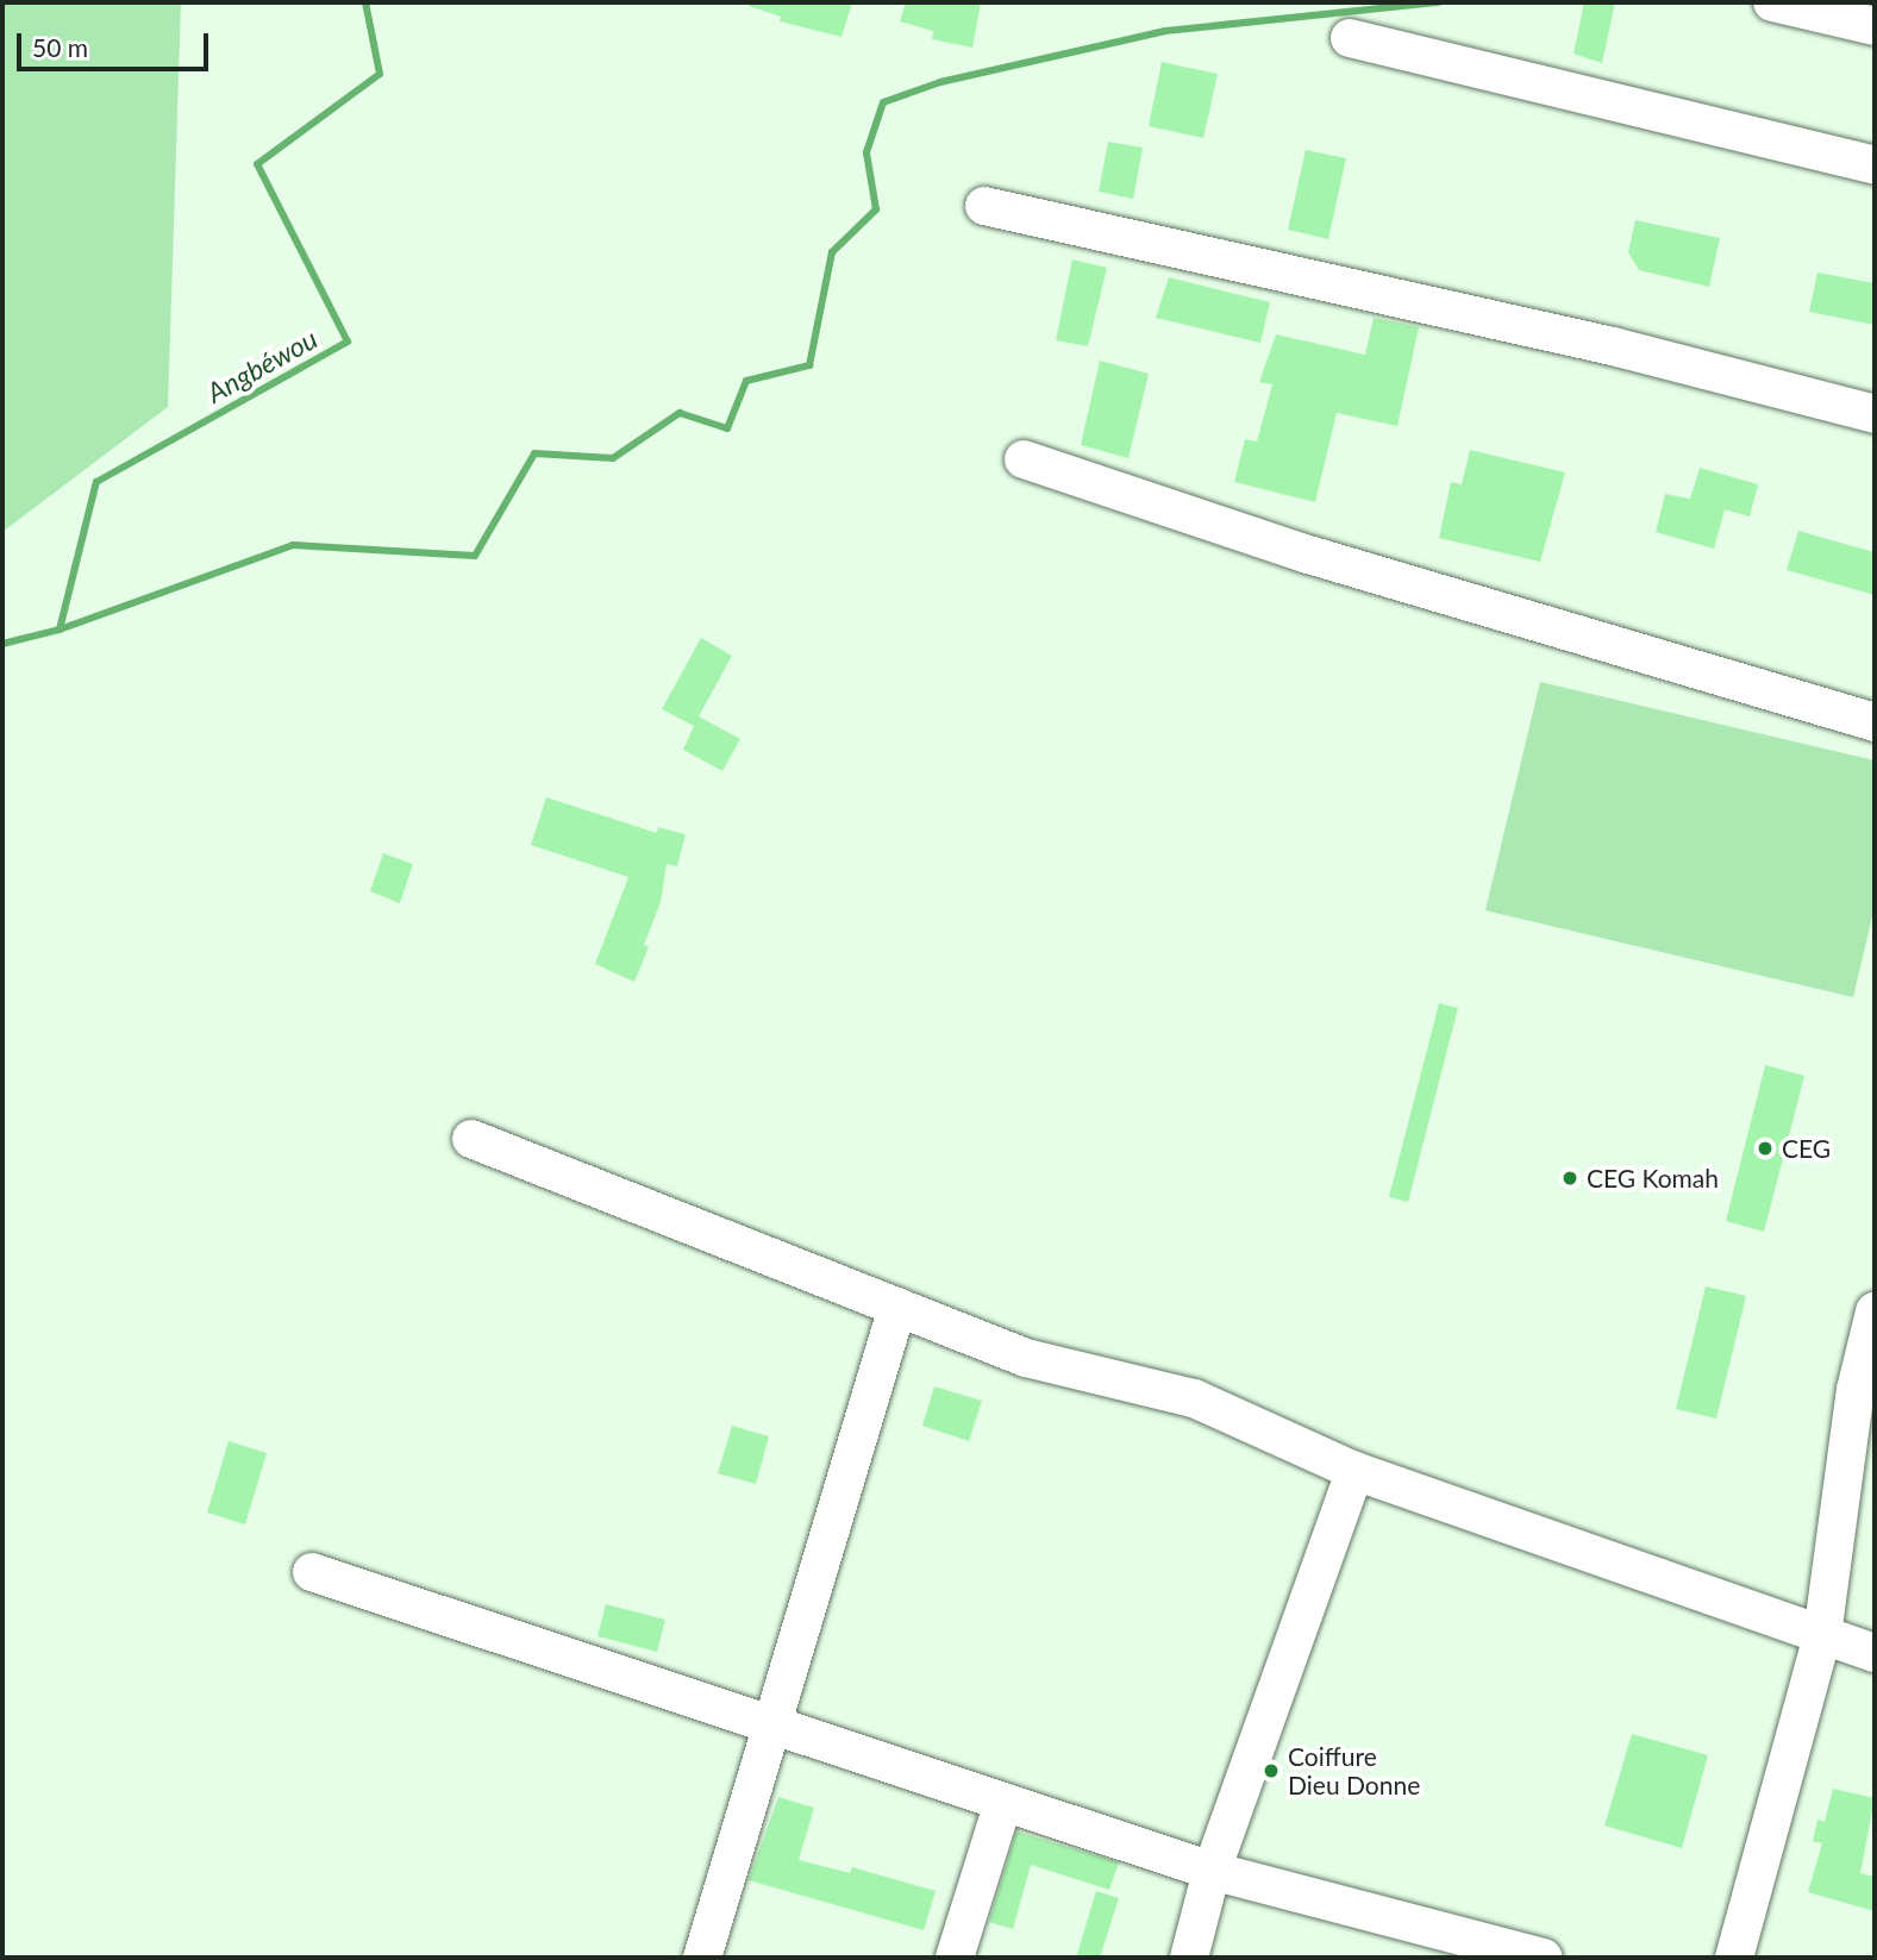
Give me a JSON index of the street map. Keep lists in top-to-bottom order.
{
  "water": ["Angbéwou"],
  "places": ["CEG", "CEG Komah", "Coiffure Dieu Donne"],
  "scale_bar": "50 m"
}
